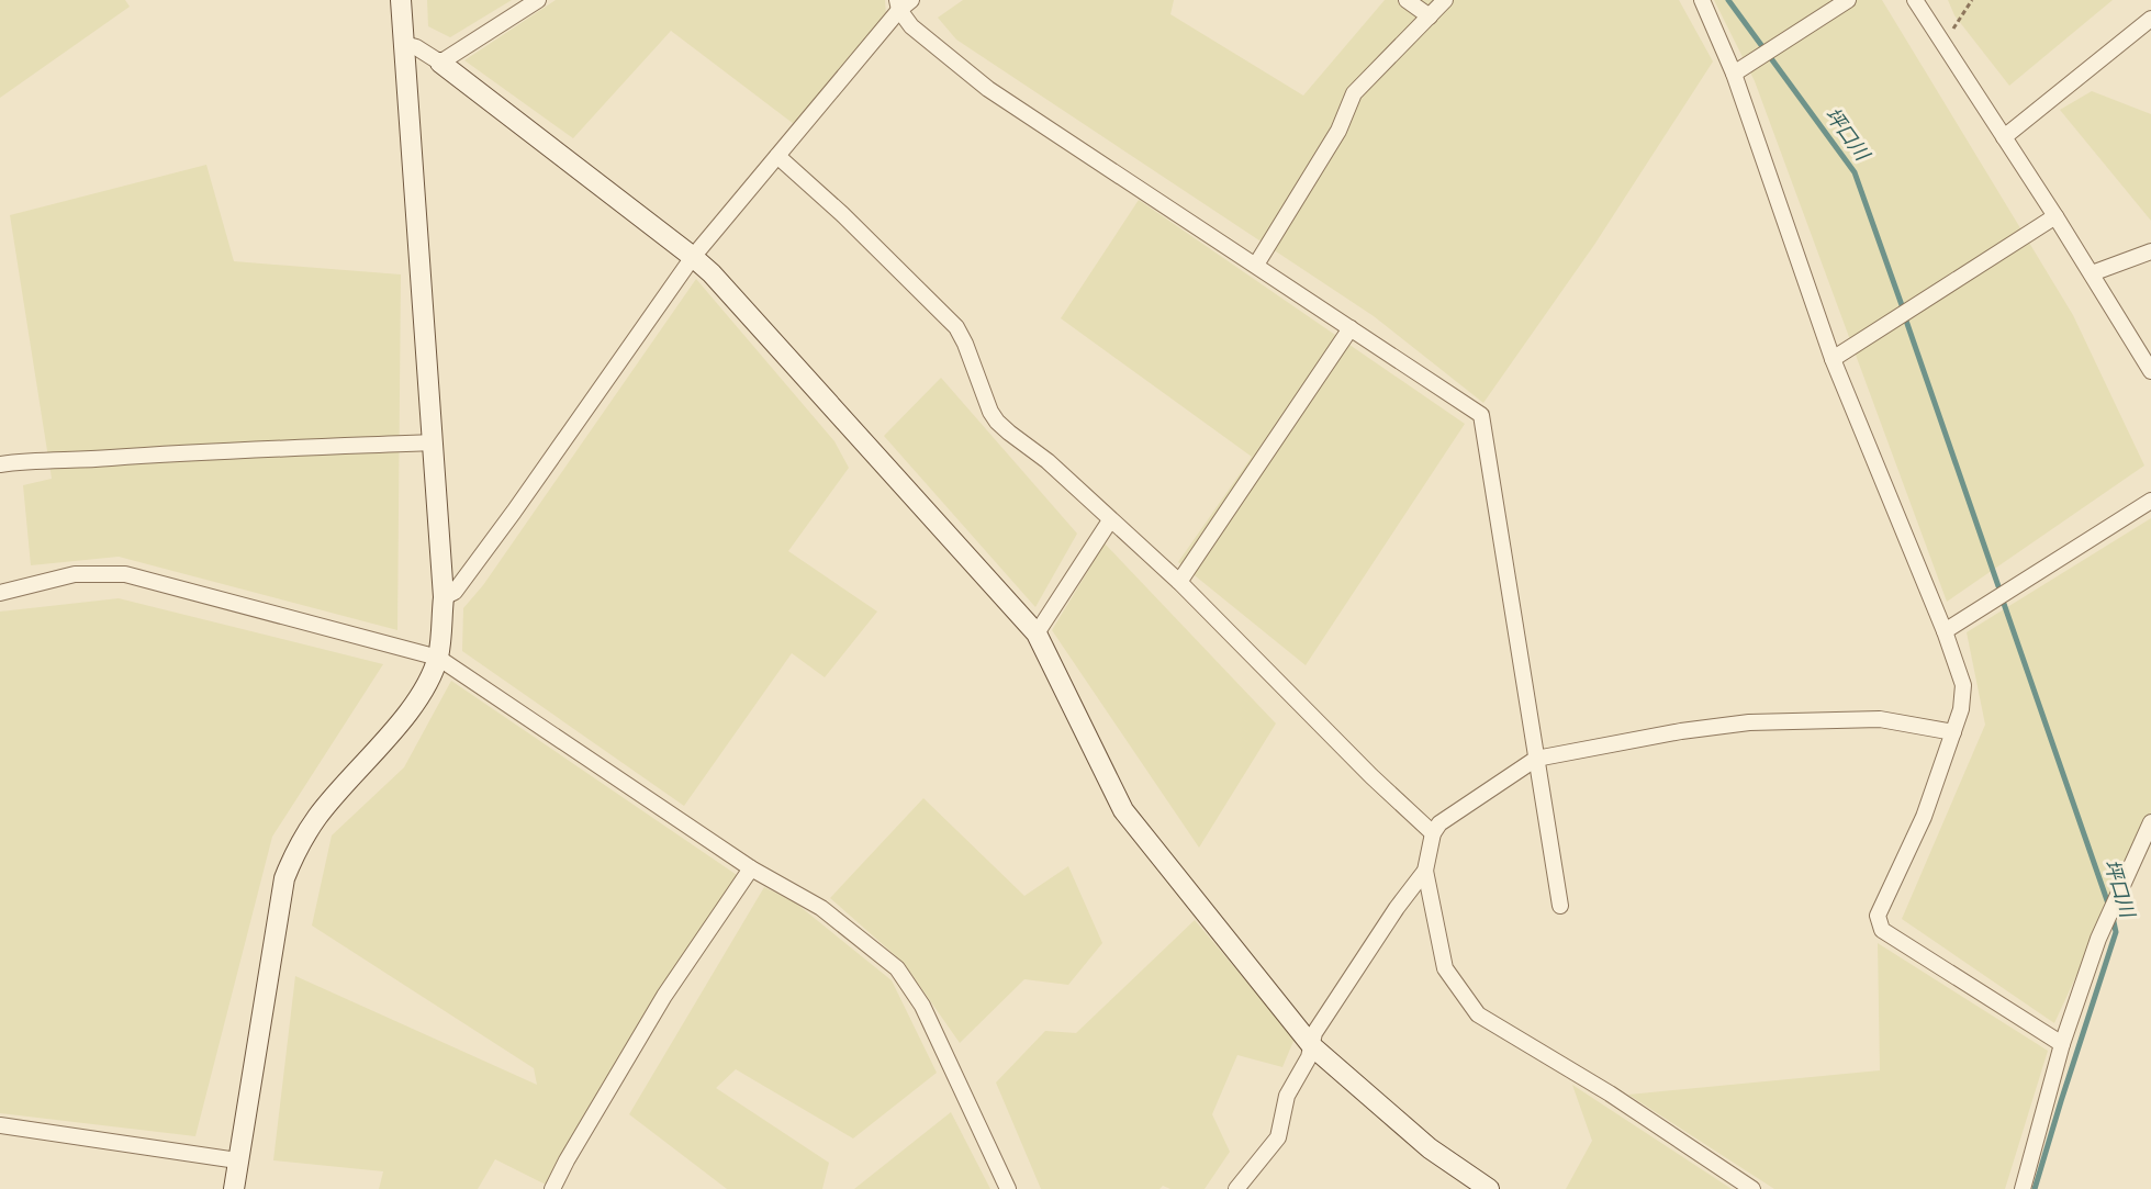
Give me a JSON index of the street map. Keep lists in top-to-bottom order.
{
  "water": ["坪口川"]
}
